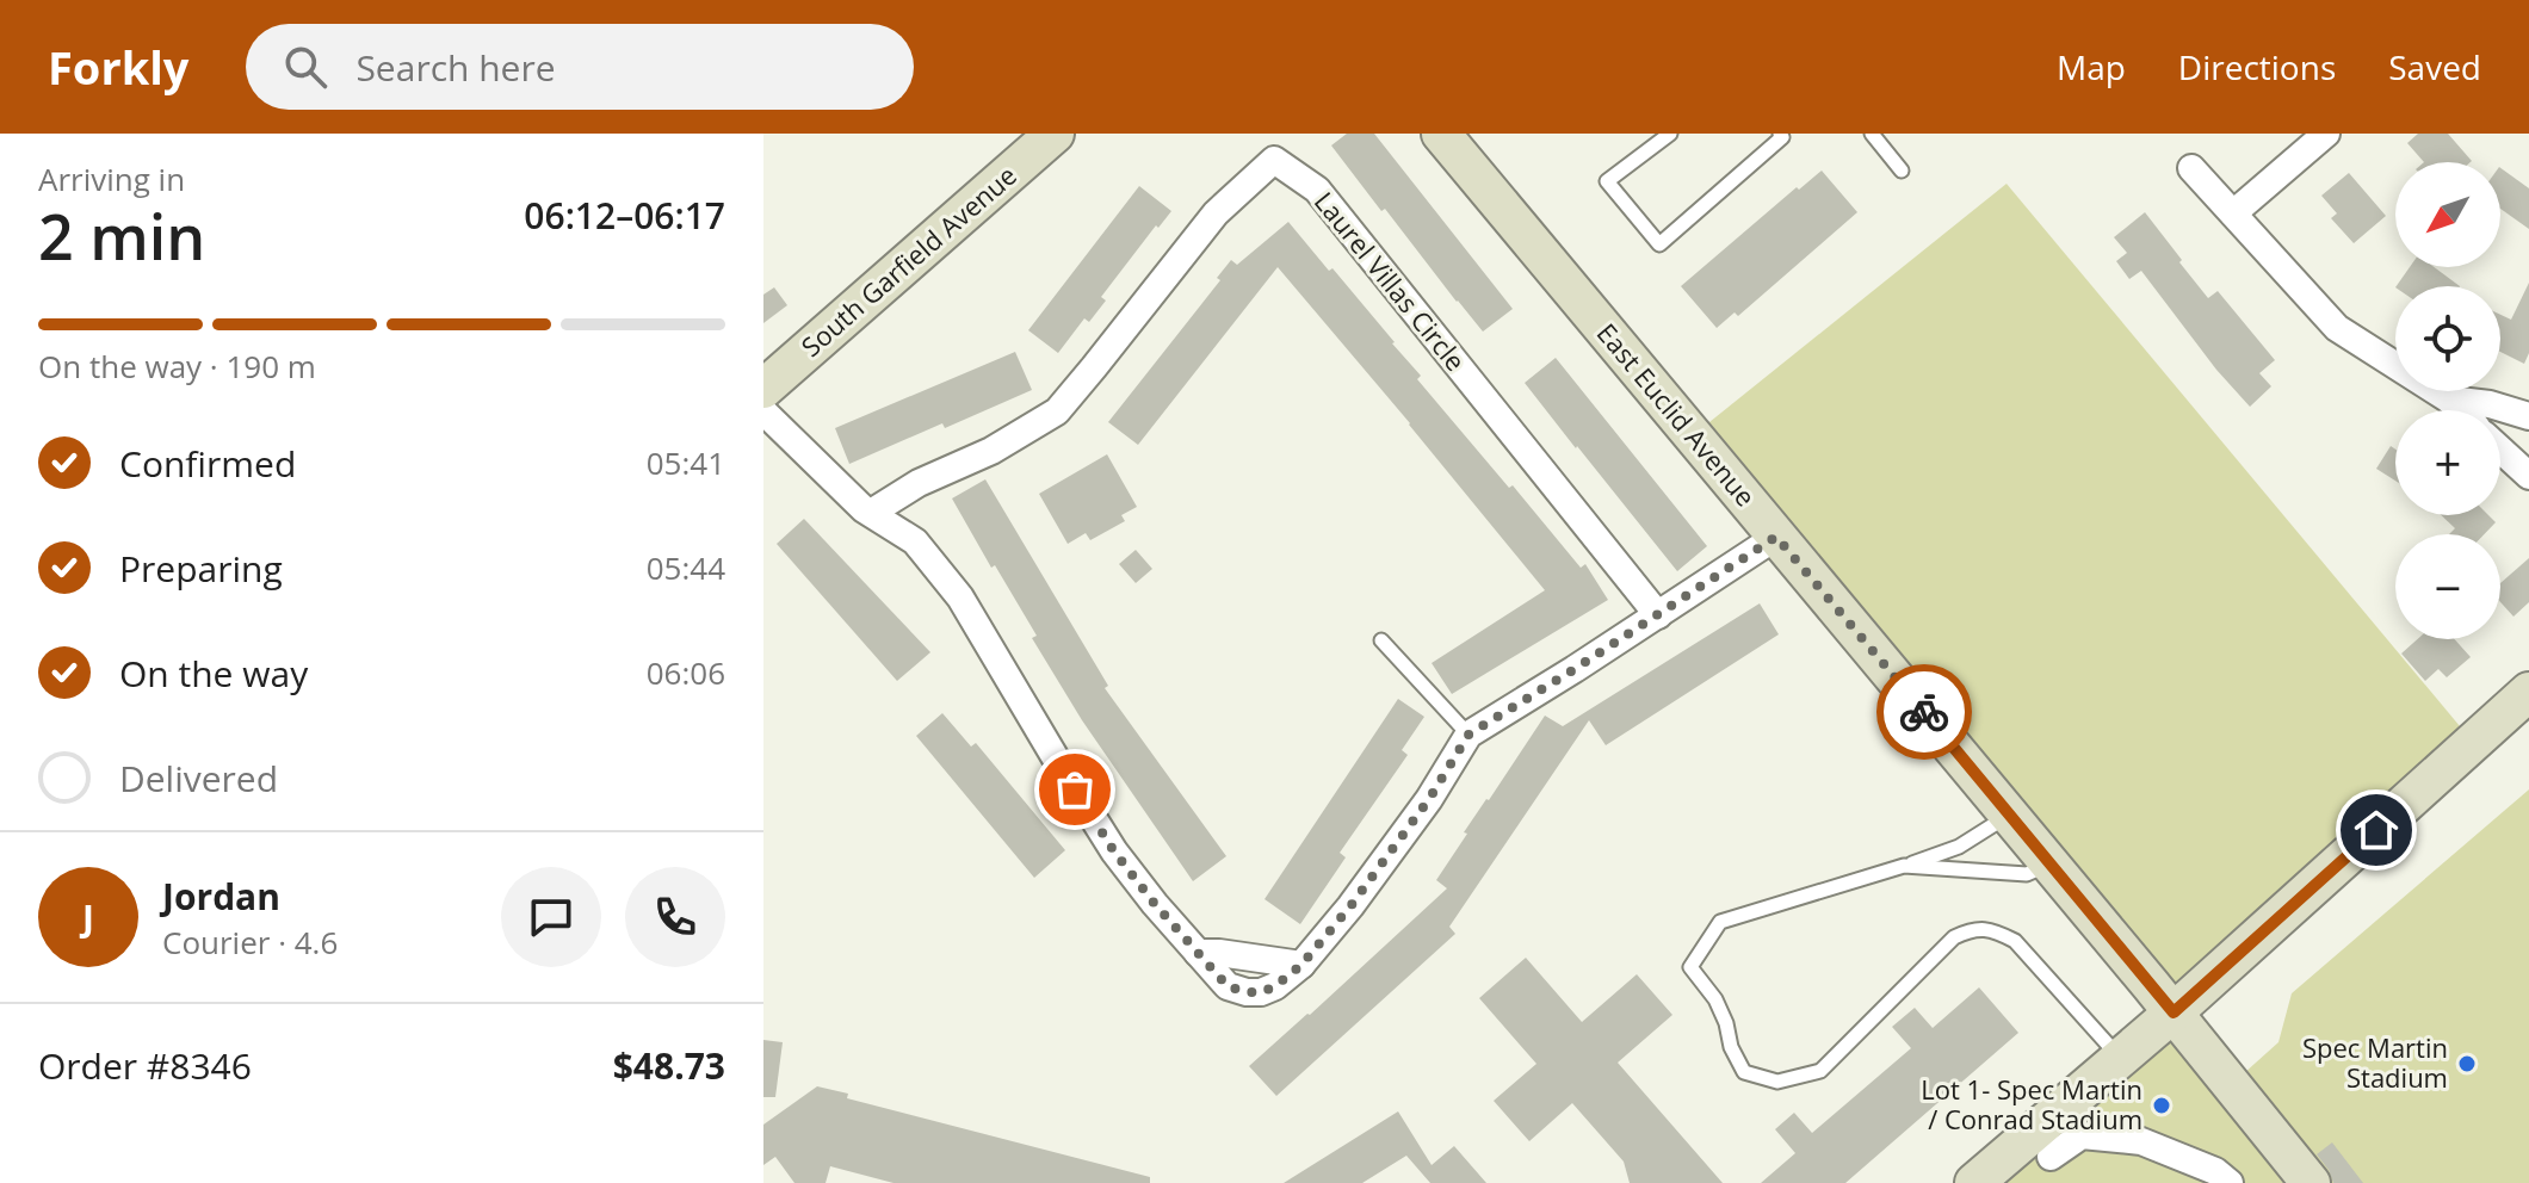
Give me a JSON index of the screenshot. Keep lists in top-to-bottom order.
{
  "streets": {
    "street": ["South Garfield Avenue", "Laurel Villas Circle", "East Euclid Avenue"]
  },
  "places": ["Spec Martin Stadium", "Lot 1- Spec Martin / Conrad Stadium"],
  "north": "bottom left",
  "page": {
    "header": "Forkly",
    "search": "Search here",
    "nav": ["Map", "Directions", "Saved"],
    "heading": ["2 min", "Arriving in", "06:12–06:17"],
    "panel": [
      "Jordan",
      "Courier · 4.6",
      "Order #8346",
      "$48.73"
    ],
    "map_buttons": ["+", "−"],
    "bar": "On the way · 190 m",
    "list": [
      ["Confirmed", "05:41"],
      ["Preparing", "05:44"],
      ["On the way", "06:06"],
      "Delivered"
    ],
    "round": "J"
  }
}
